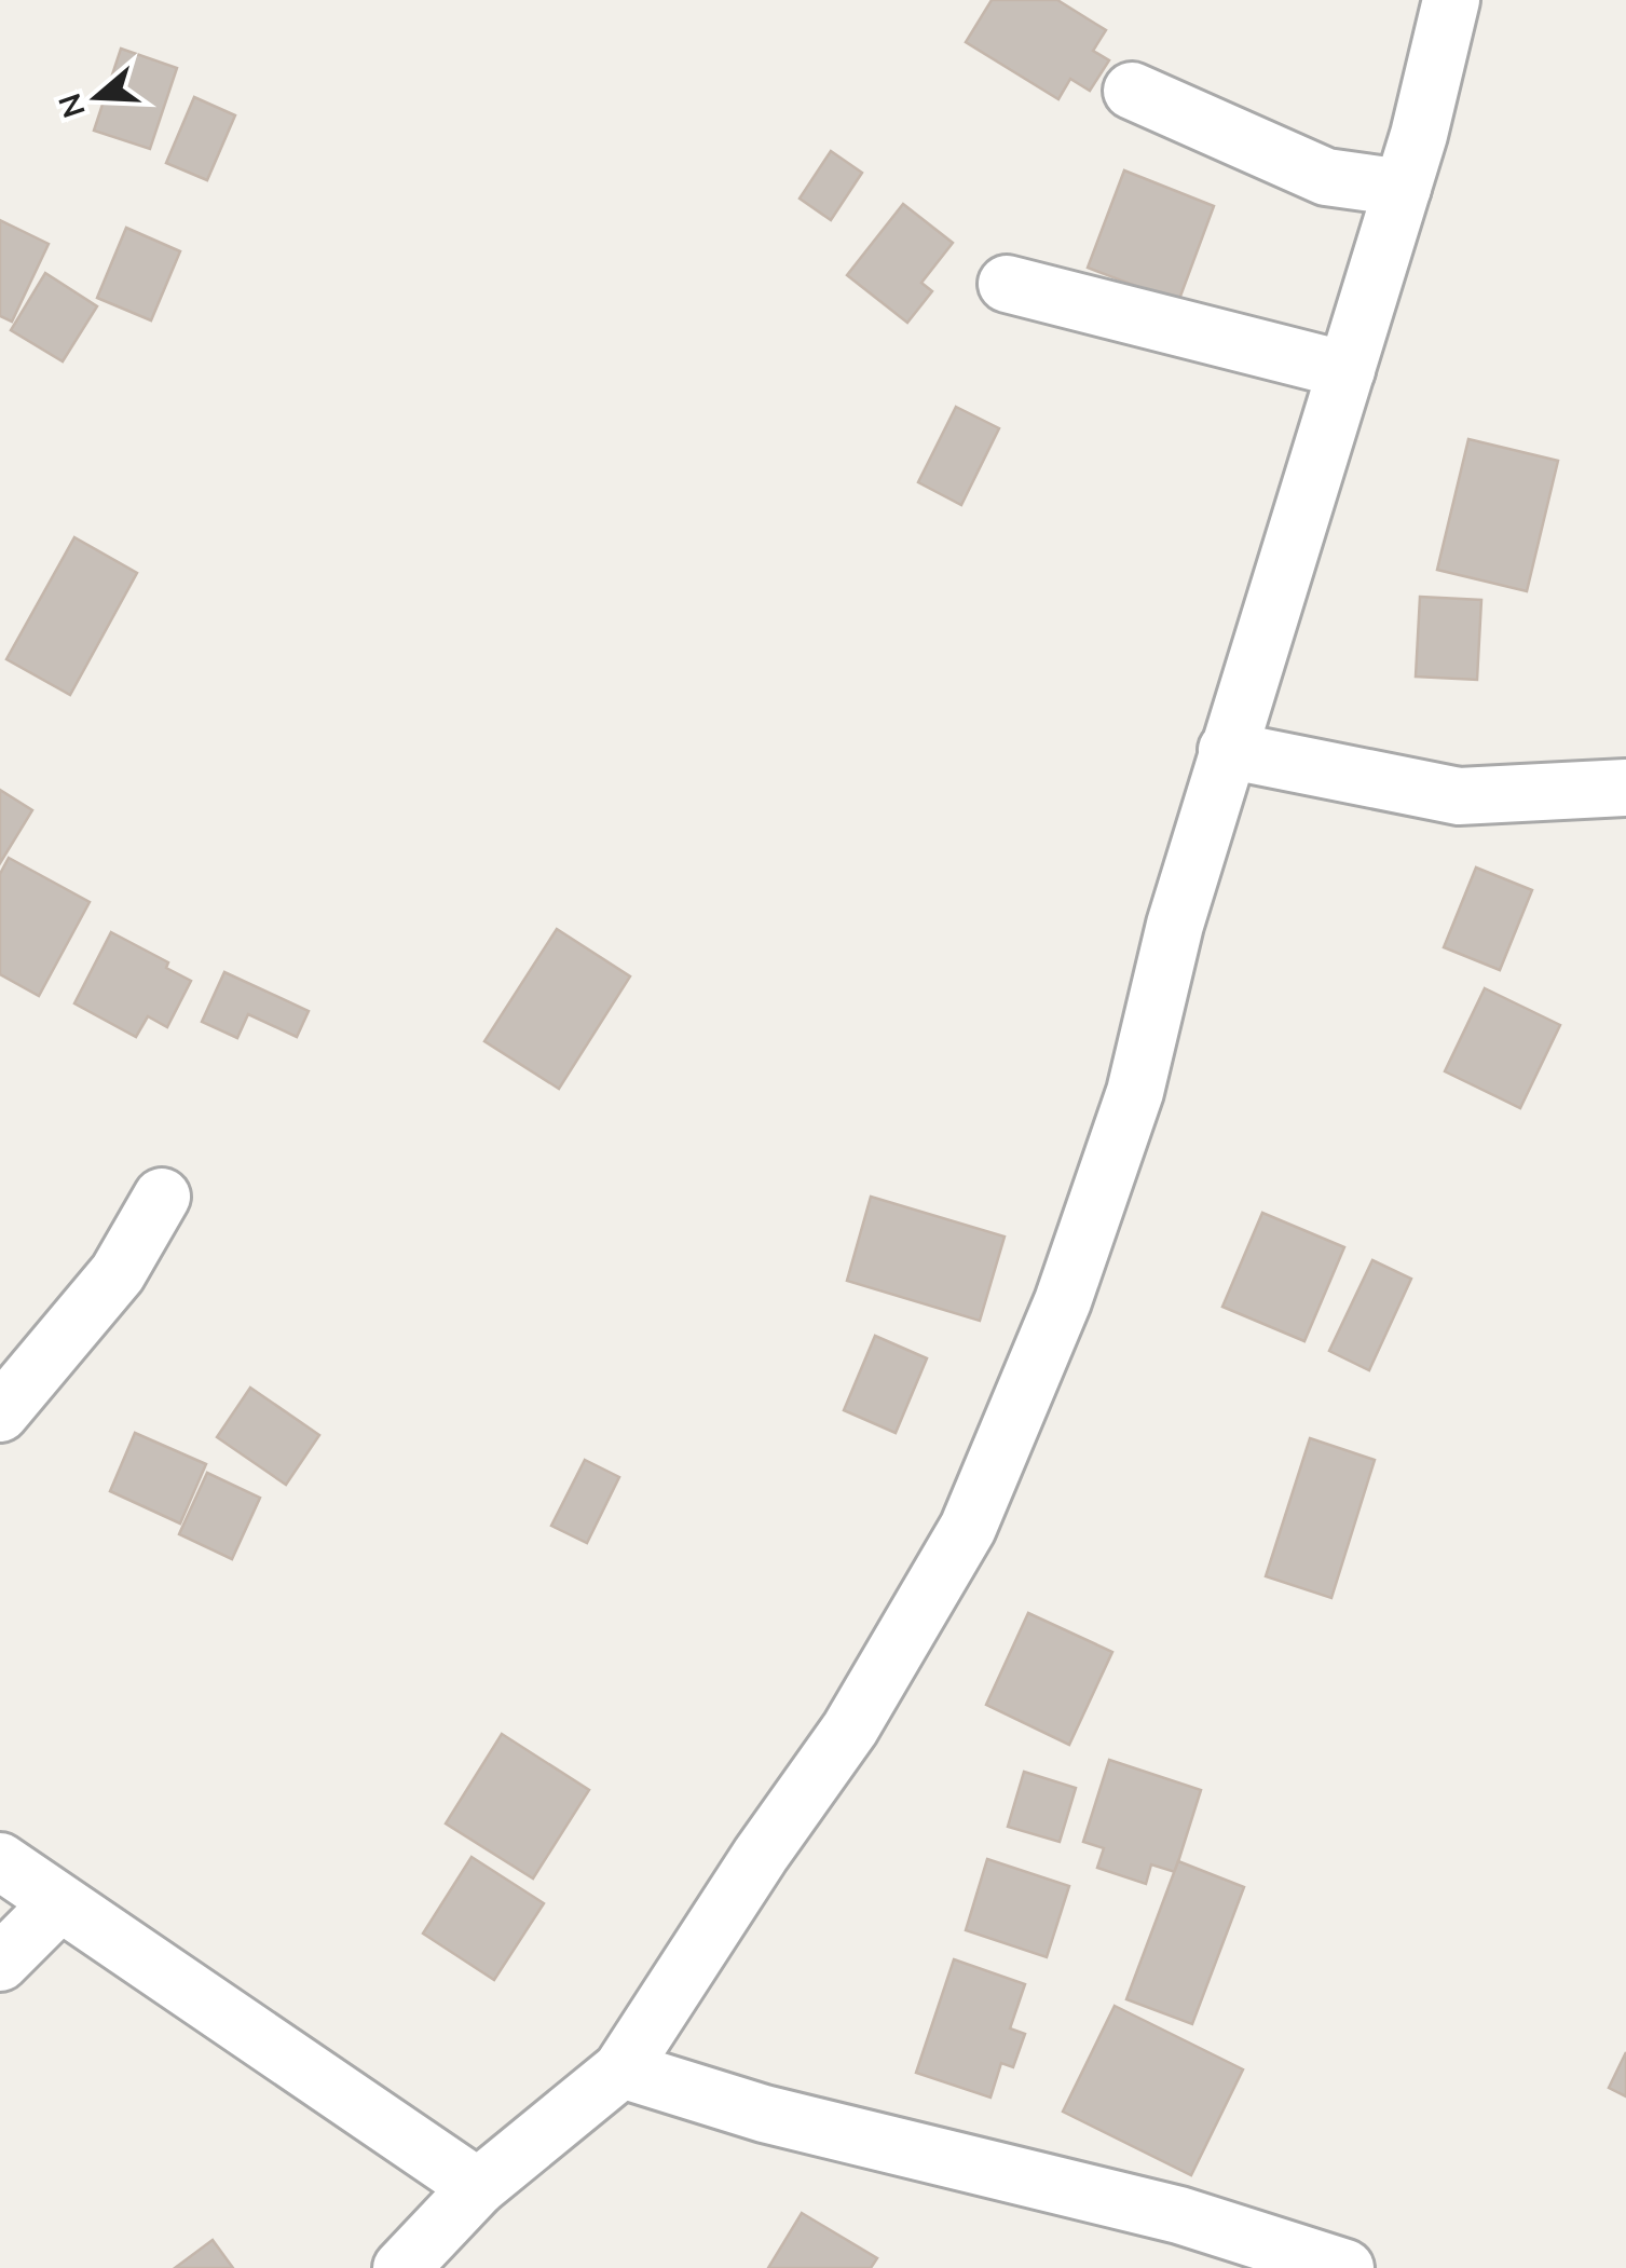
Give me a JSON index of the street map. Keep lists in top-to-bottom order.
{
  "north": "left"
}
